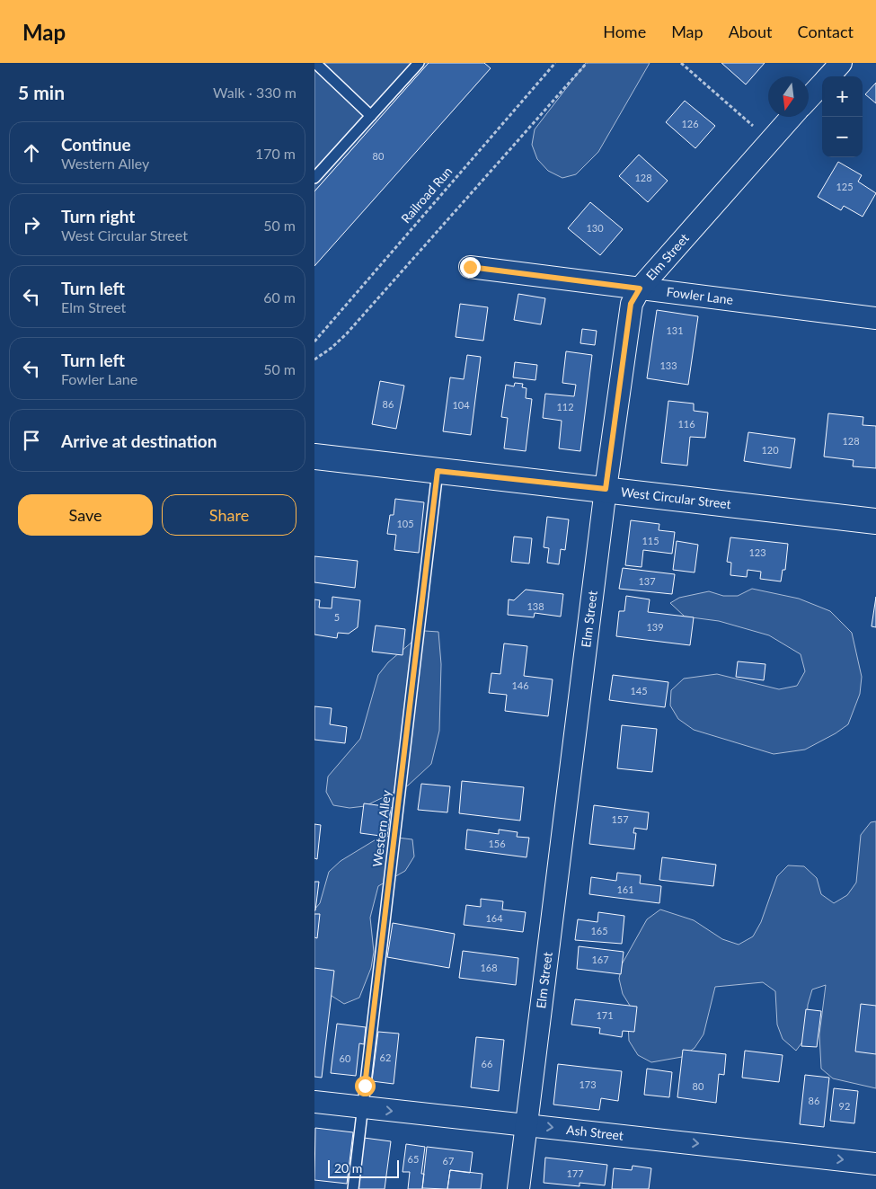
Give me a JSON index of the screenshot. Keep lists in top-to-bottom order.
{
  "streets": {
    "street": [
      "Elm Street",
      "Fowler Lane",
      "West Circular Street",
      "Ash Street"
    ],
    "lane": ["Western Alley"],
    "path": ["Railroad Run"]
  },
  "crossings": [
    ["Elm Street", "Fowler Lane"],
    ["Elm Street", "West Circular Street"],
    ["Elm Street", "Ash Street"],
    ["West Circular Street", "Western Alley"],
    ["Western Alley", "Ash Street"]
  ],
  "one_way": ["Ash Street"],
  "house_numbers": [
    "126",
    "80",
    "128",
    "125",
    "130",
    "131",
    "133",
    "86",
    "104",
    "112",
    "116",
    "128",
    "120",
    "105",
    "115",
    "123",
    "137",
    "138",
    "5",
    "139",
    "146",
    "145",
    "157",
    "156",
    "161",
    "164",
    "165",
    "167",
    "168",
    "171",
    "62",
    "60",
    "66",
    "173",
    "80",
    "86",
    "92",
    "65",
    "67",
    "177"
  ],
  "scale_bar": "20 m",
  "north": "bottom",
  "page": {
    "header": "Map",
    "nav": [
      "Home",
      "Map",
      "About",
      "Contact"
    ],
    "heading": ["5 min", "Walk · 330 m"],
    "map_buttons": ["+", "−"],
    "list": [
      ["Continue", "Western Alley", "170 m"],
      ["Turn right", "West Circular Street", "50 m"],
      ["Turn left", "Elm Street", "60 m"],
      ["Turn left", "Fowler Lane", "50 m"],
      "Arrive at destination"
    ],
    "buttons": ["Save", "Share"],
    "scale": "20 m"
  }
}
